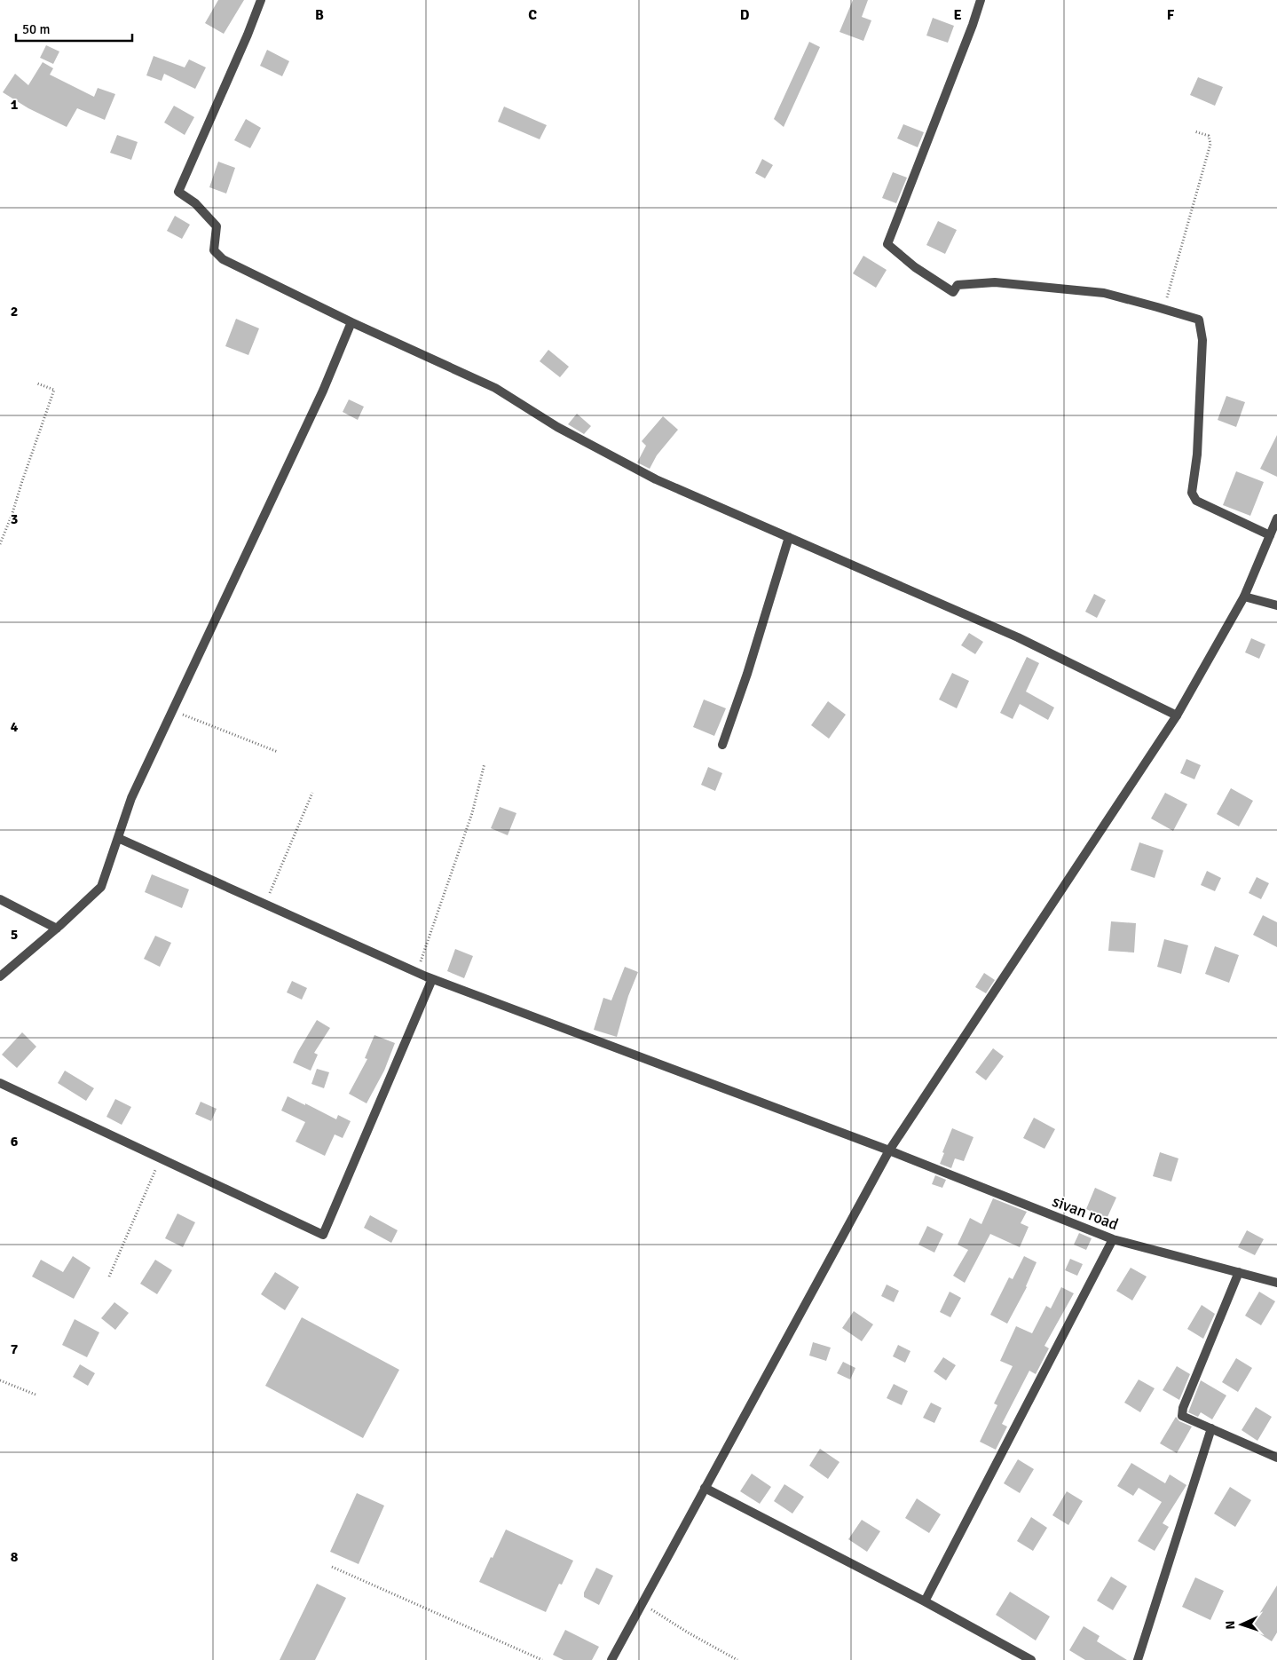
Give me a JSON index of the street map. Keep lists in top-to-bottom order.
{
  "streets": {
    "street": ["sivan road"]
  },
  "scale_bar": "50 m",
  "north": "left",
  "grid": {
    "columns": [
      "B",
      "C",
      "D",
      "E",
      "F"
    ],
    "rows": [
      "1",
      "2",
      "3",
      "4",
      "5",
      "6",
      "7",
      "8"
    ]
  }
}
